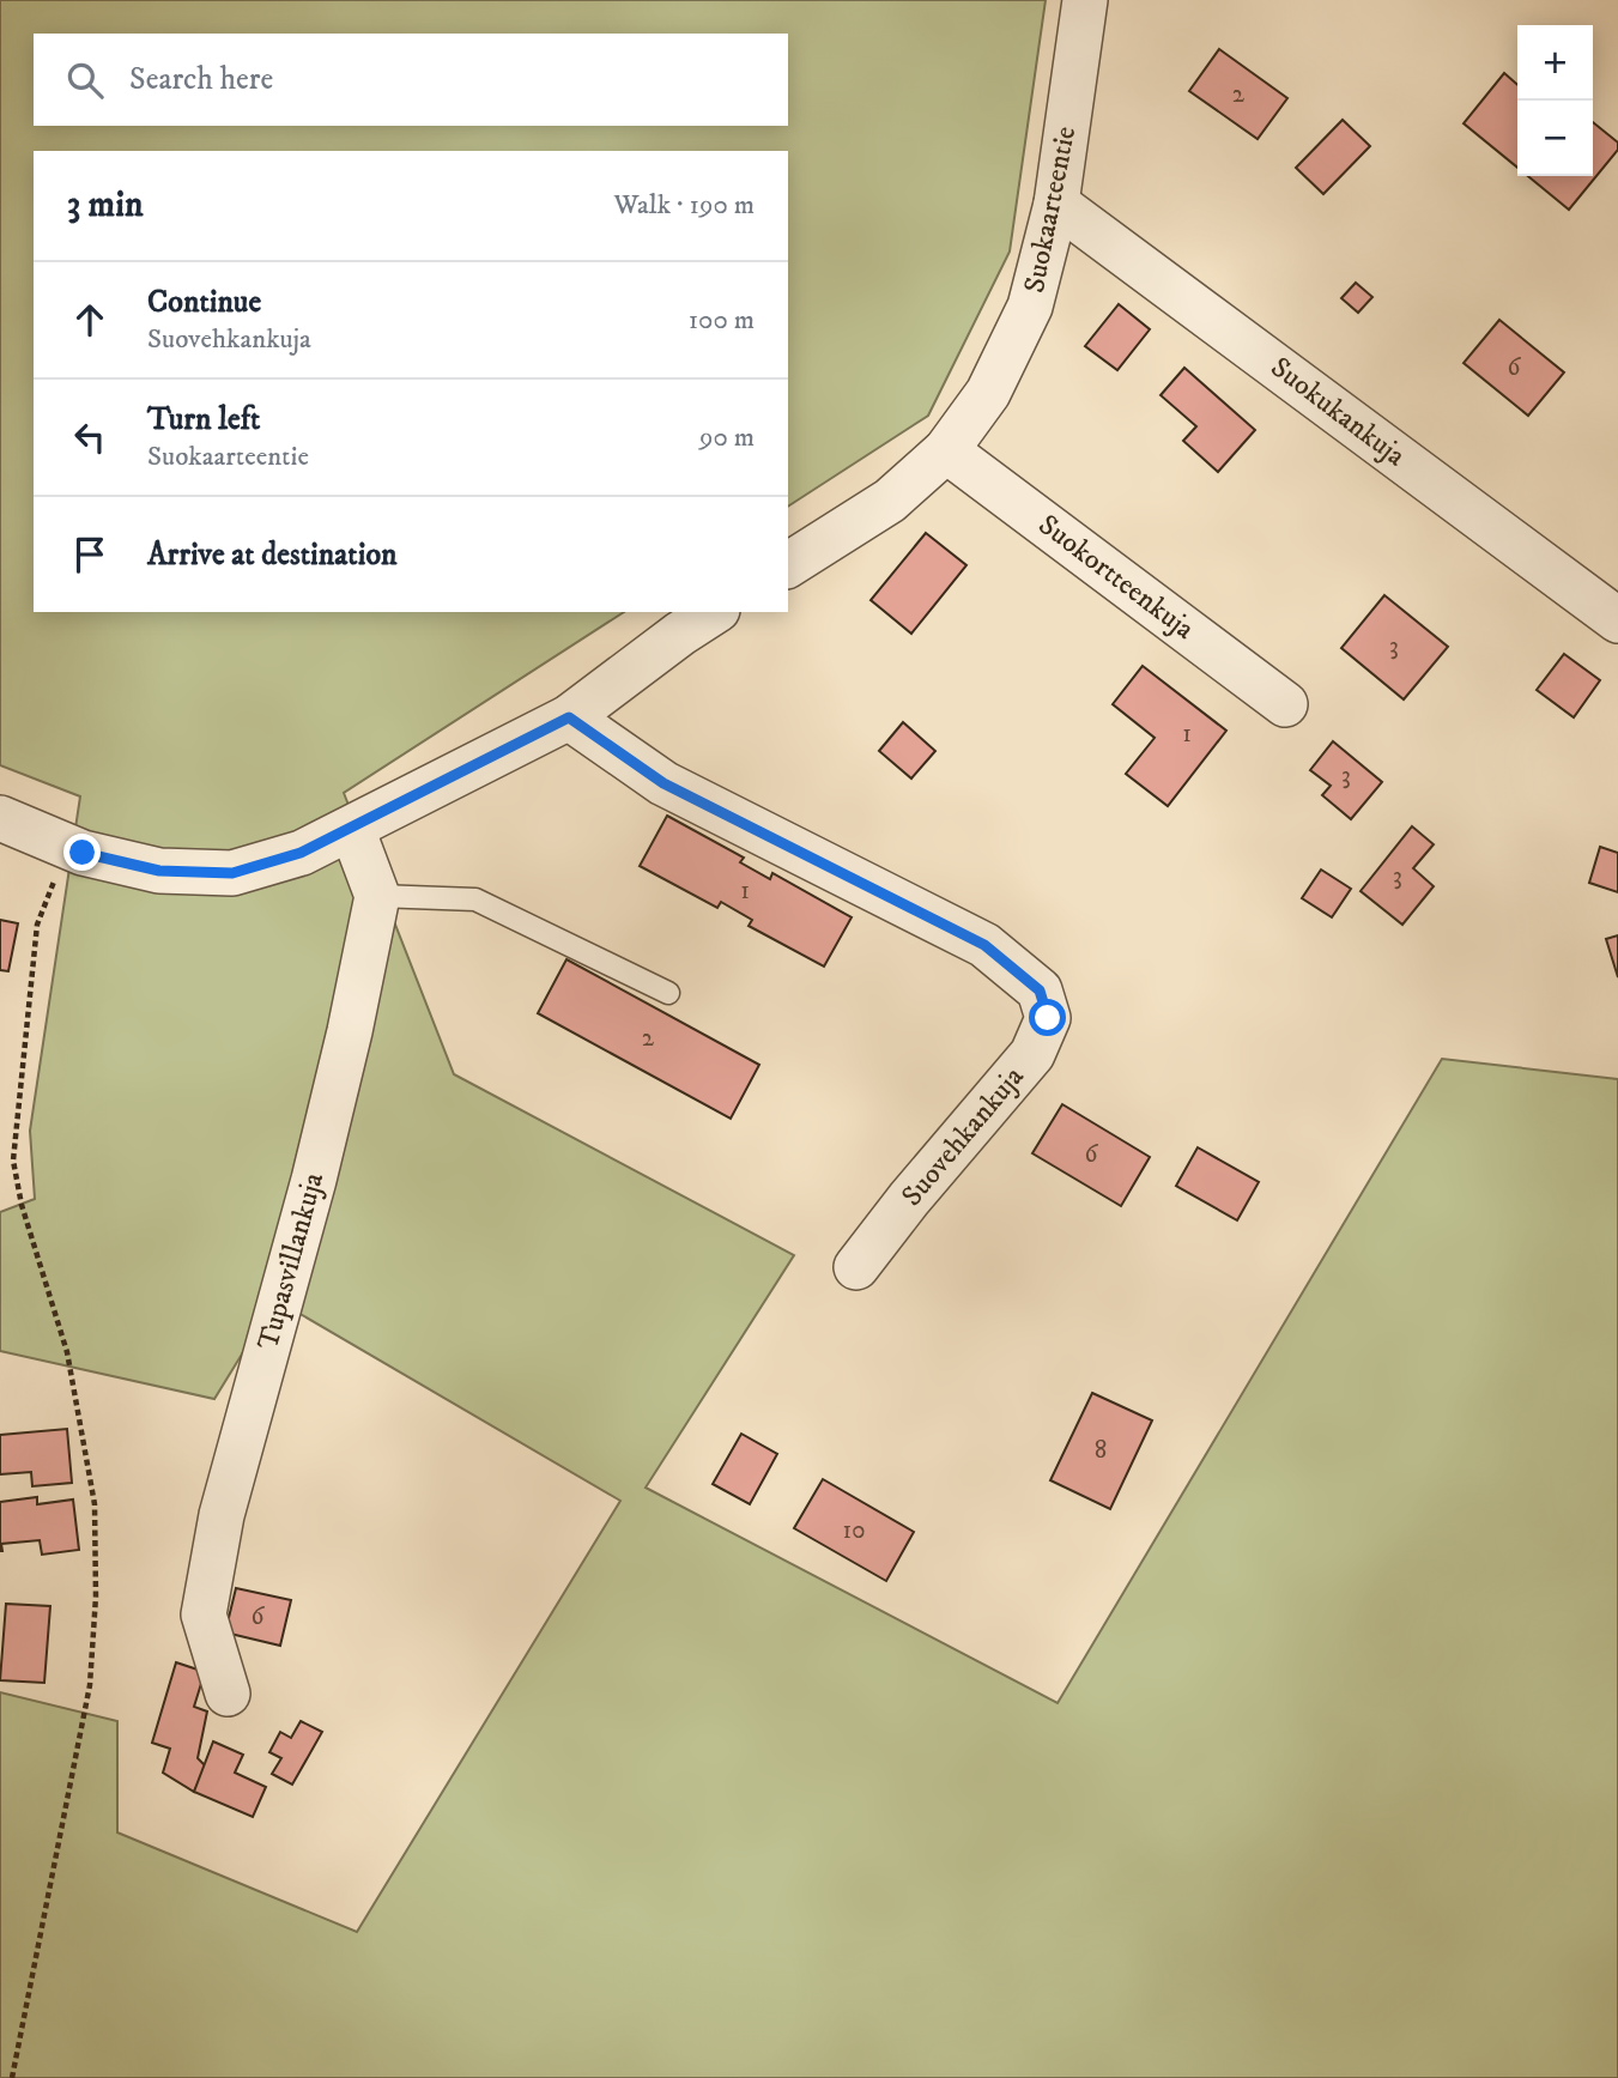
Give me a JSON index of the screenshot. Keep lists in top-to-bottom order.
{
  "streets": {
    "street": [
      "Suokaarteentie",
      "Suokukankuja",
      "Suokortteenkuja",
      "Suovehkankuja",
      "Tupasvillankuja"
    ]
  },
  "crossings": [
    ["Suokaarteentie", "Suokukankuja"],
    ["Suokaarteentie", "Suokortteenkuja"]
  ],
  "house_numbers": [
    "2",
    "6",
    "3",
    "1",
    "3",
    "3",
    "1",
    "2",
    "6",
    "8",
    "10",
    "6"
  ],
  "page": {
    "map_buttons": ["+", "−"],
    "search": "Search here",
    "heading": ["3 min", "Walk · 190 m"],
    "list": [
      ["Continue", "Suovehkankuja", "100 m"],
      ["Turn left", "Suokaarteentie", "90 m"],
      "Arrive at destination"
    ]
  }
}
